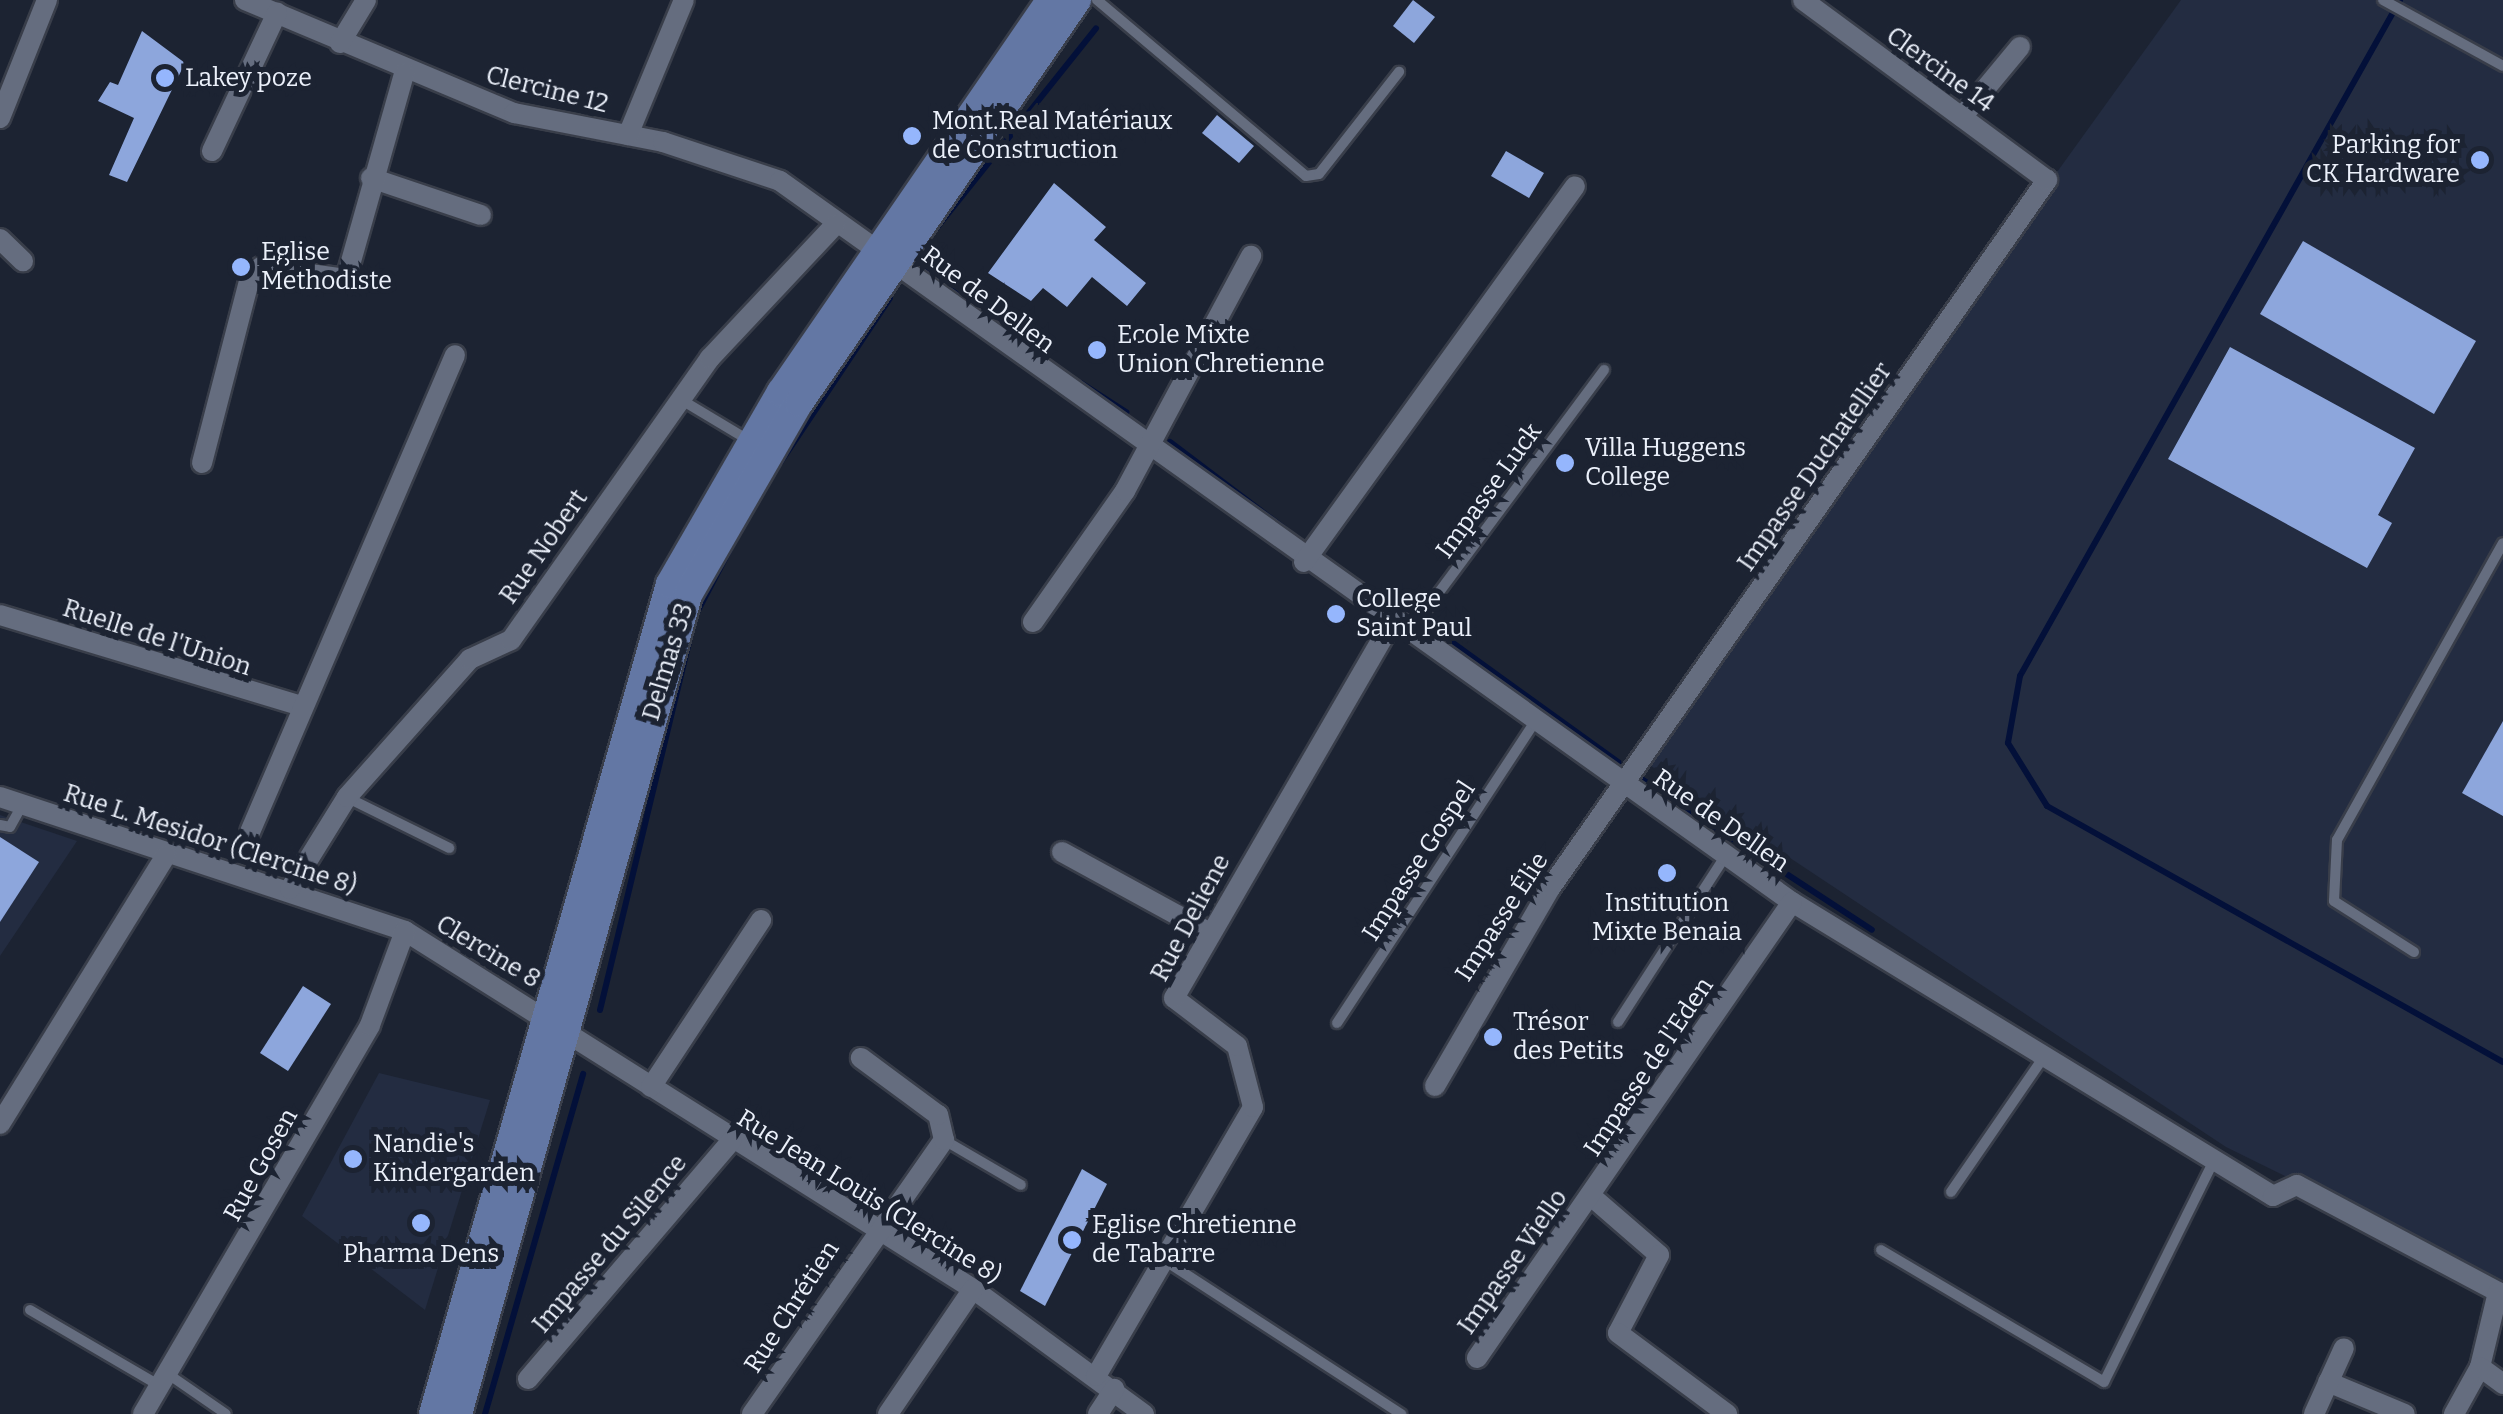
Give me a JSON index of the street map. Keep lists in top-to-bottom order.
{
  "streets": {
    "main road": ["Delmas 33"],
    "street": [
      "Clercine 14",
      "Clercine 12",
      "Rue de Dellen",
      "Impasse Duchatellier",
      "Rue Nobert",
      "Ruelle de l'Union",
      "Rue L. Mesidor (Clercine 8)",
      "Impasse Élie",
      "Rue Deliene",
      "Clercine 8",
      "Impasse de l'Eden",
      "Rue Gosen",
      "Rue Jean Louis (Clercine 8)",
      "Impasse du Silence",
      "Impasse Viello",
      "Rue Chrétien"
    ],
    "lane": ["Impasse Luck", "Impasse Gospel"]
  },
  "crossings": [
    ["Clercine 14", "Impasse Duchatellier"],
    ["Clercine 12", "Rue de Dellen"],
    ["Clercine 12", "Rue Nobert"],
    ["Clercine 12", "Delmas 33"],
    ["Rue de Dellen", "Impasse Duchatellier"],
    ["Rue de Dellen", "Impasse Luck"],
    ["Rue de Dellen", "Delmas 33"],
    ["Rue de Dellen", "Impasse Gospel"],
    ["Rue de Dellen", "Impasse Élie"],
    ["Rue de Dellen", "Rue Deliene"],
    ["Rue de Dellen", "Impasse de l'Eden"],
    ["Impasse Duchatellier", "Impasse Élie"],
    ["Impasse Luck", "Rue Deliene"],
    ["Rue Nobert", "Rue L. Mesidor (Clercine 8)"],
    ["Delmas 33", "Clercine 8"],
    ["Delmas 33", "Rue Jean Louis (Clercine 8)"],
    ["Rue L. Mesidor (Clercine 8)", "Clercine 8"],
    ["Rue L. Mesidor (Clercine 8)", "Rue Gosen"],
    ["Rue Deliene", "Rue Jean Louis (Clercine 8)"],
    ["Clercine 8", "Rue Gosen"],
    ["Clercine 8", "Rue Jean Louis (Clercine 8)"],
    ["Impasse de l'Eden", "Impasse Viello"],
    ["Rue Jean Louis (Clercine 8)", "Impasse du Silence"],
    ["Rue Jean Louis (Clercine 8)", "Rue Chrétien"]
  ],
  "places": [
    "Lakey poze",
    "Mont.Real Matériaux de Construction",
    "Parking for CK Hardware",
    "Eglise Methodiste",
    "Ecole Mixte Union Chretienne",
    "Villa Huggens College",
    "College Saint Paul",
    "Institution Mixte Benaia",
    "Trésor des Petits",
    "Nandie's Kindergarden",
    "Pharma Dens",
    "Eglise Chretienne de Tabarre"
  ]
}
